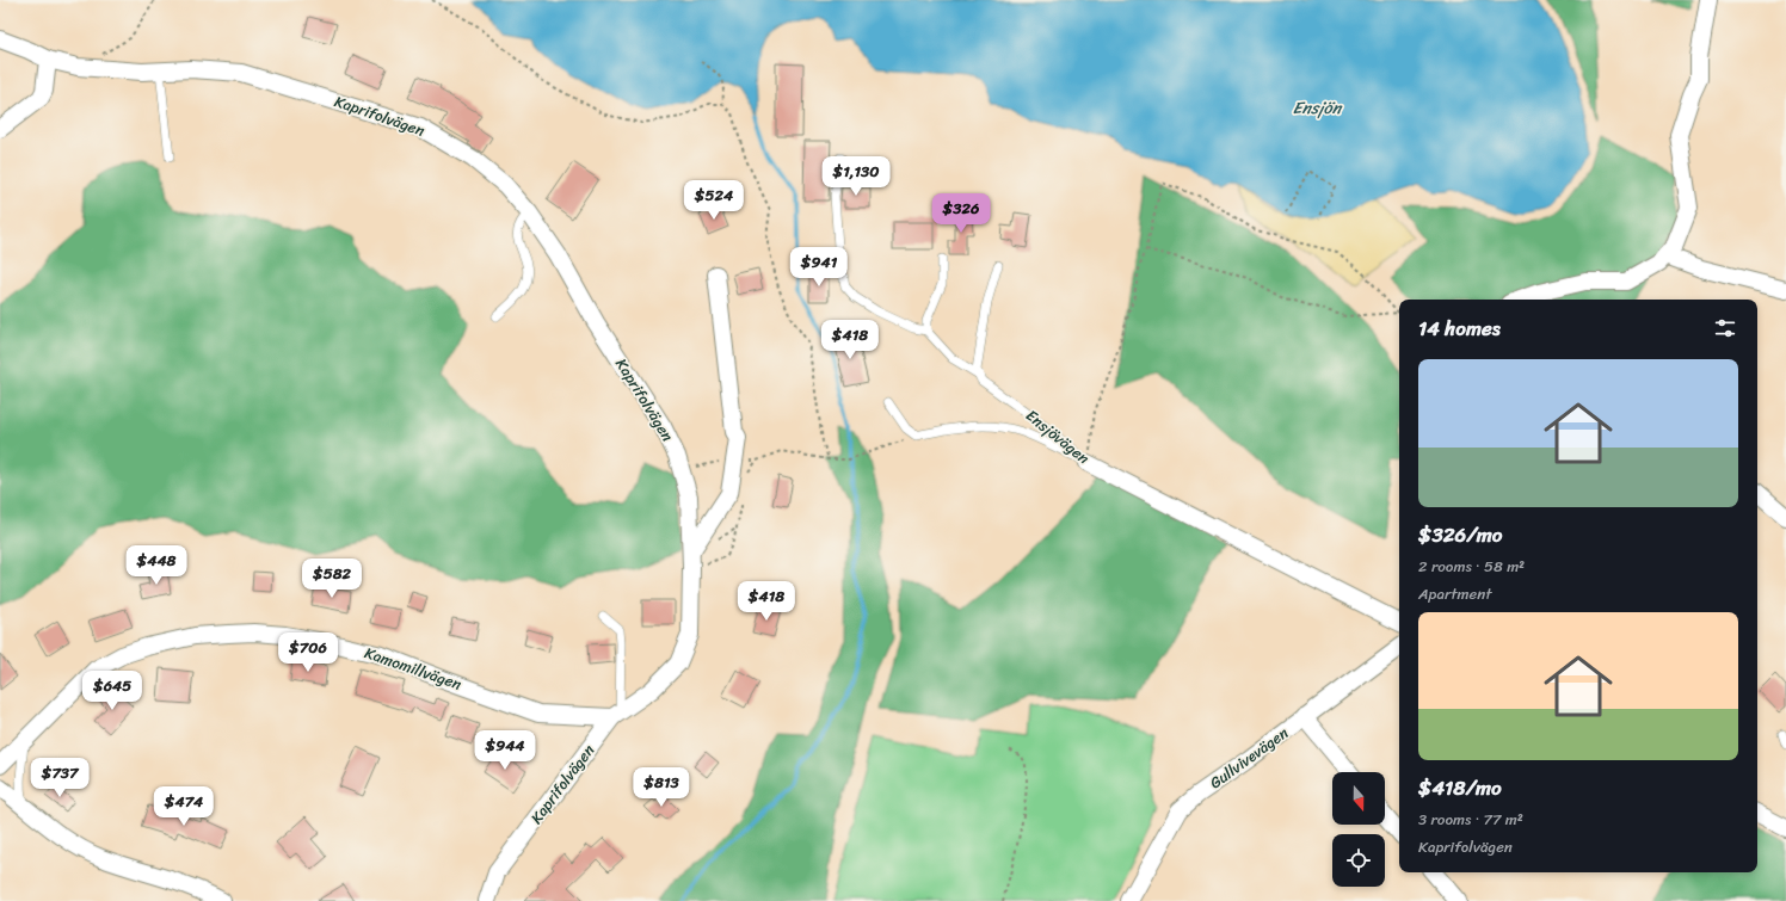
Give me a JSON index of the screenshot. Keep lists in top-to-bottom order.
{
  "streets": {
    "street": [
      "Kaprifolvägen",
      "Ensjövägen",
      "Kamomillvägen",
      "Gullvivevägen"
    ]
  },
  "crossings": [
    ["Kaprifolvägen", "Kamomillvägen"]
  ],
  "water": ["Ensjön"],
  "north": "bottom",
  "page": {
    "price": [
      "$1,130",
      "$524",
      "$326",
      "$941",
      "$418",
      "$448",
      "$582",
      "$418",
      "$706",
      "$645",
      "$944",
      "$737",
      "$813",
      "$474"
    ],
    "heading": "14 homes",
    "list": [
      {
        "name": "$326/mo",
        "note": "2 rooms · 58 m² · Apartment"
      },
      {
        "name": "$418/mo",
        "note": "3 rooms · 77 m² · Kaprifolvägen"
      }
    ]
  }
}
